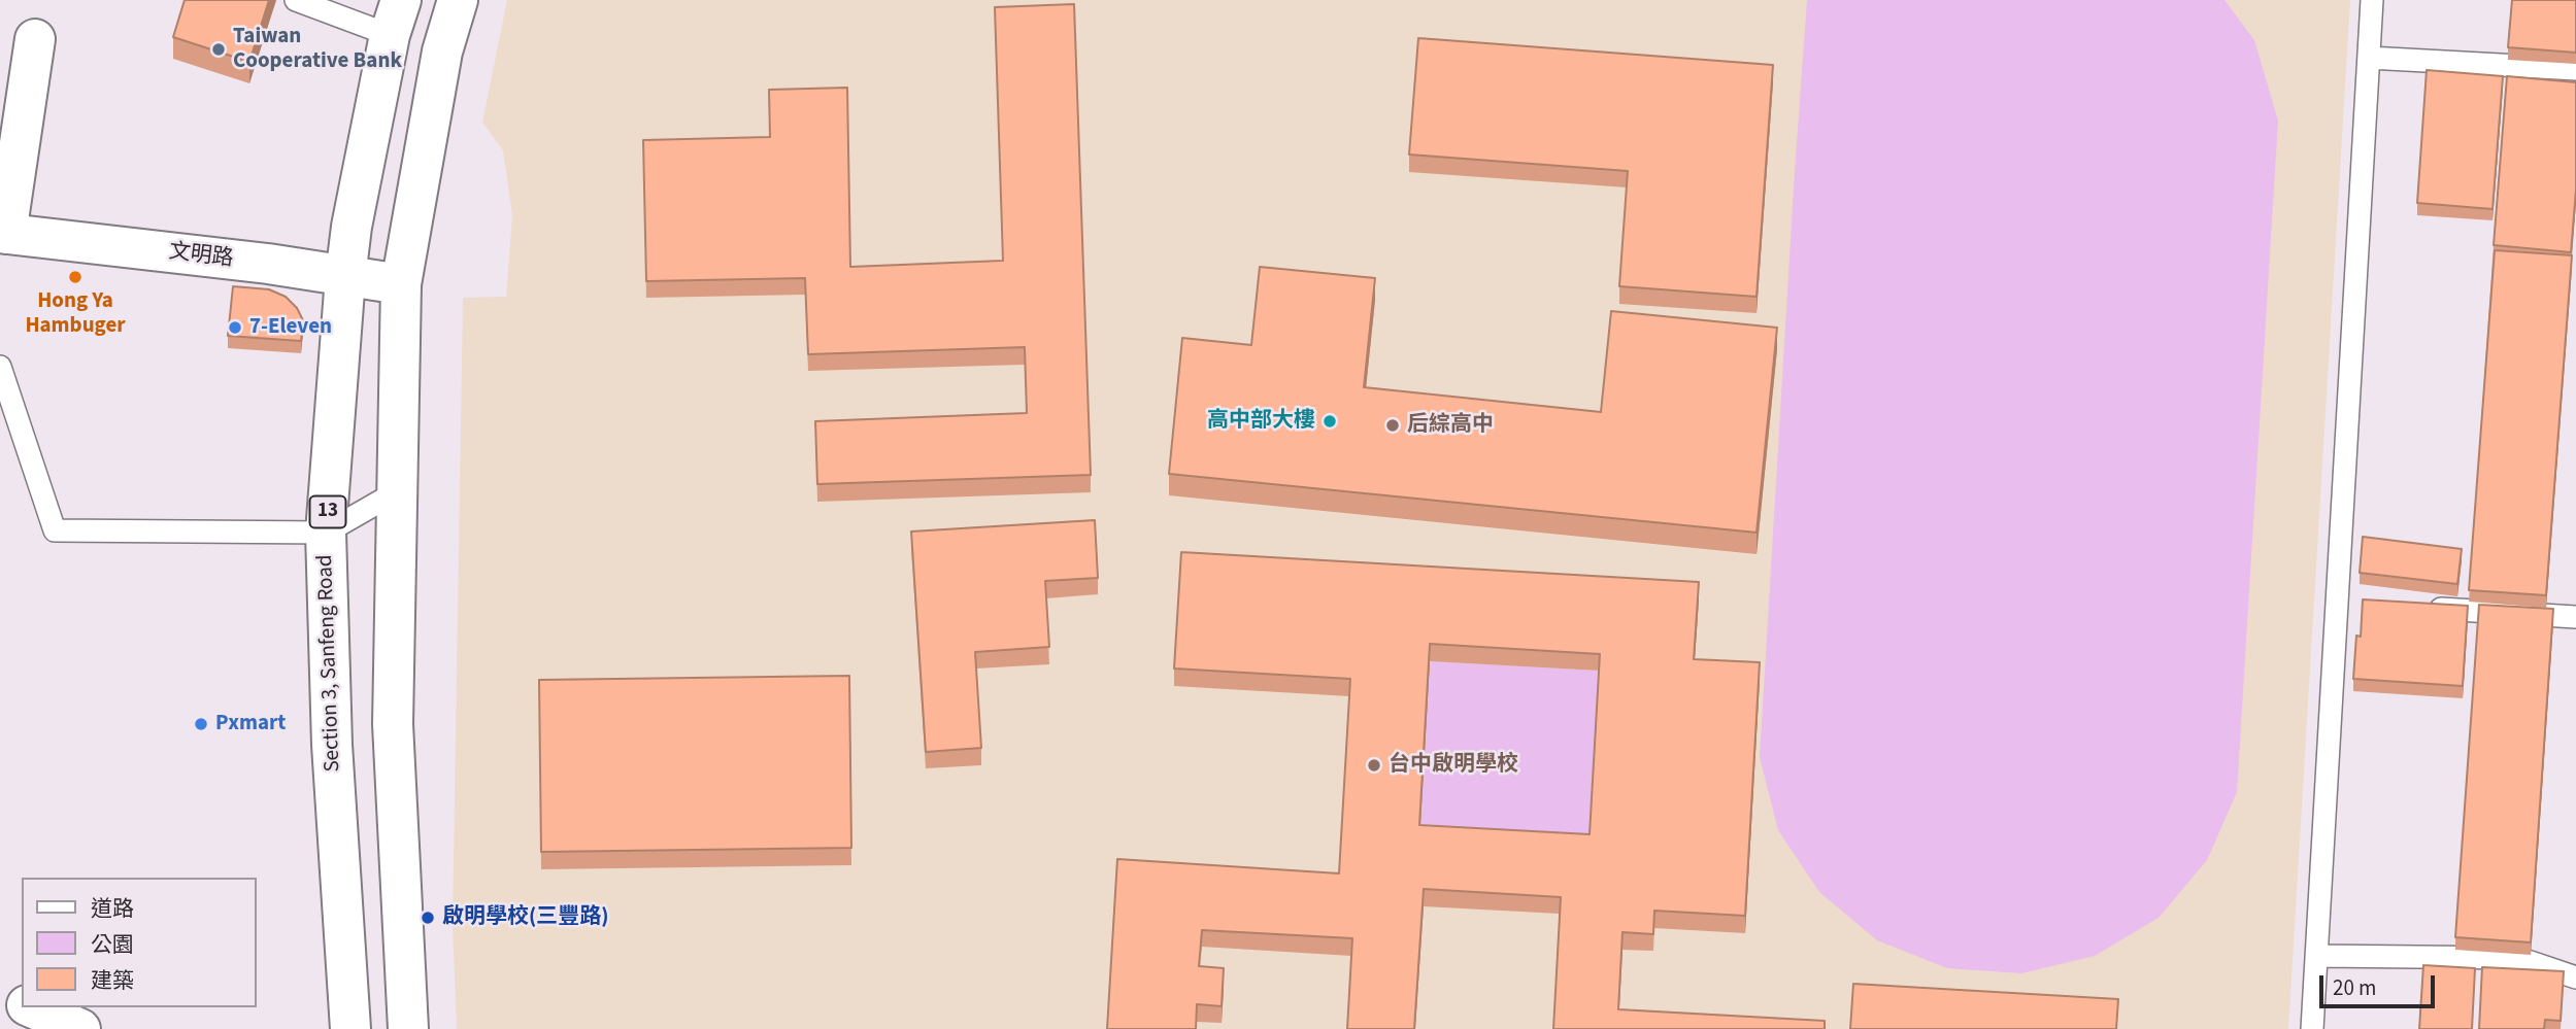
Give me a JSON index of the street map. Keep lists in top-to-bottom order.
{
  "streets": {
    "main road": ["文明路", "13", "Section 3, Sanfeng Road"]
  },
  "crossings": [
    ["文明路", "Section 3, Sanfeng Road"]
  ],
  "places": [
    "Taiwan Cooperative Bank",
    "Hong Ya Hambuger",
    "7-Eleven",
    "高中部大樓",
    "后綜高中",
    "Pxmart",
    "台中啟明學校",
    "啟明學校(三豐路)"
  ],
  "legend": ["道路", "公園", "建築"],
  "scale_bar": "20 m"
}
